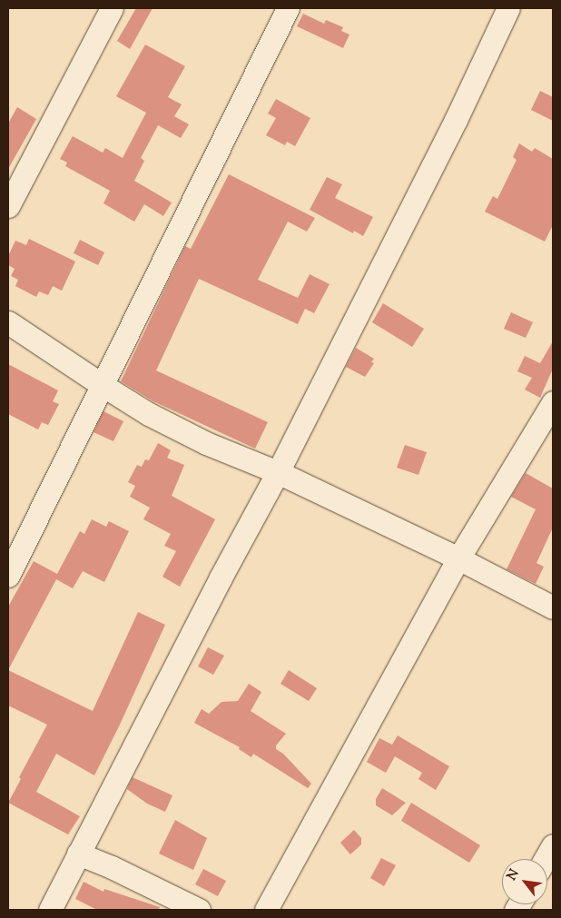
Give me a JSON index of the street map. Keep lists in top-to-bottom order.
{
  "north": "top left"
}
